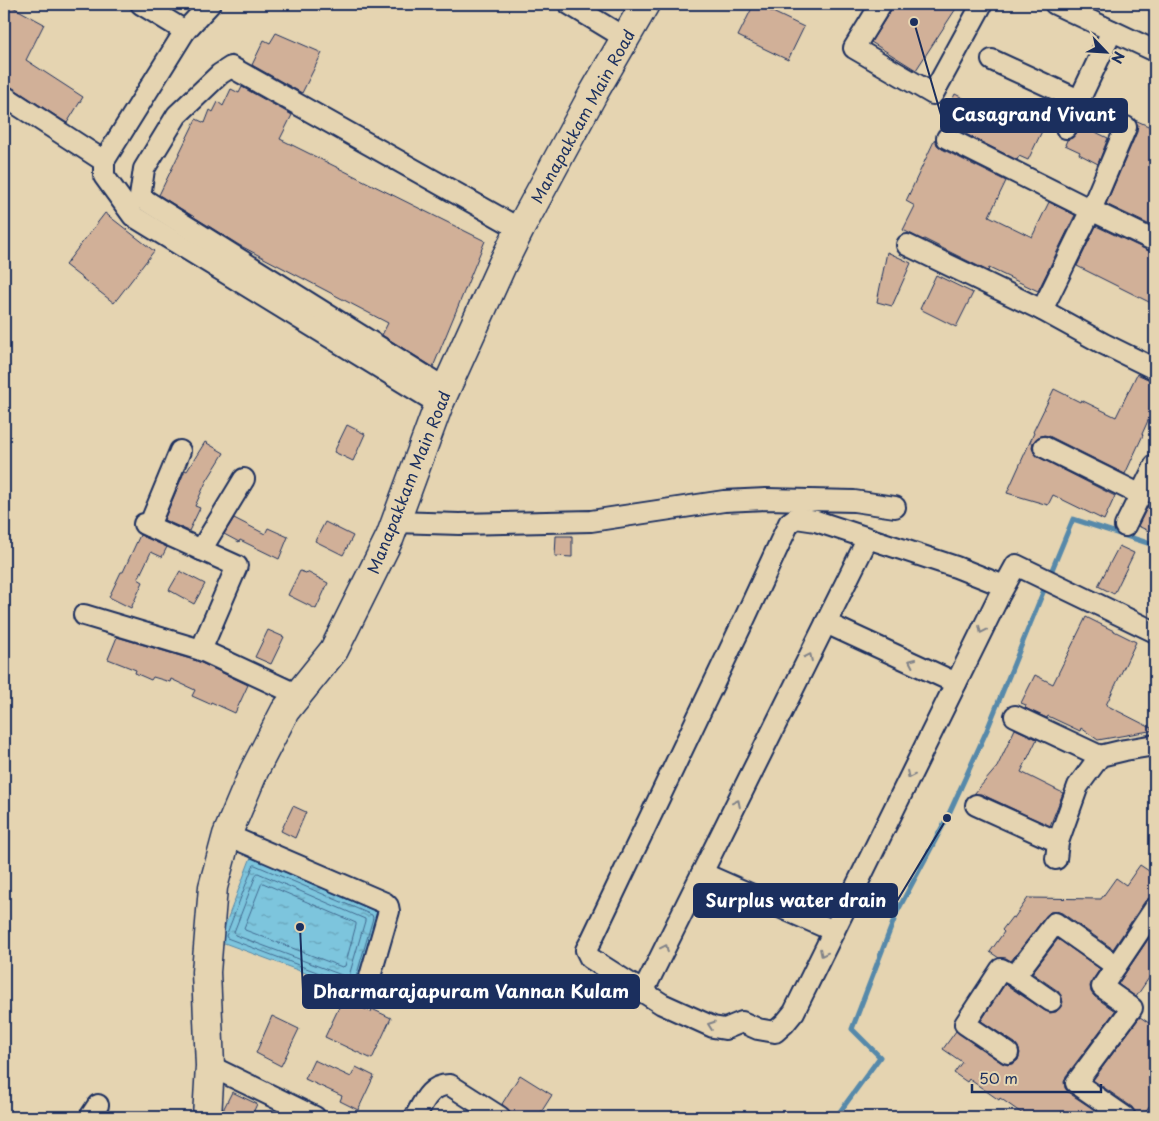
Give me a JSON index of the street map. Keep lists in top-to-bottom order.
{
  "streets": {
    "main road": ["Manapakkam Main Road"]
  },
  "places": ["Casagrand Vivant", "Surplus water drain", "Dharmarajapuram Vannan Kulam"],
  "scale_bar": "50 m",
  "north": "bottom right"
}
